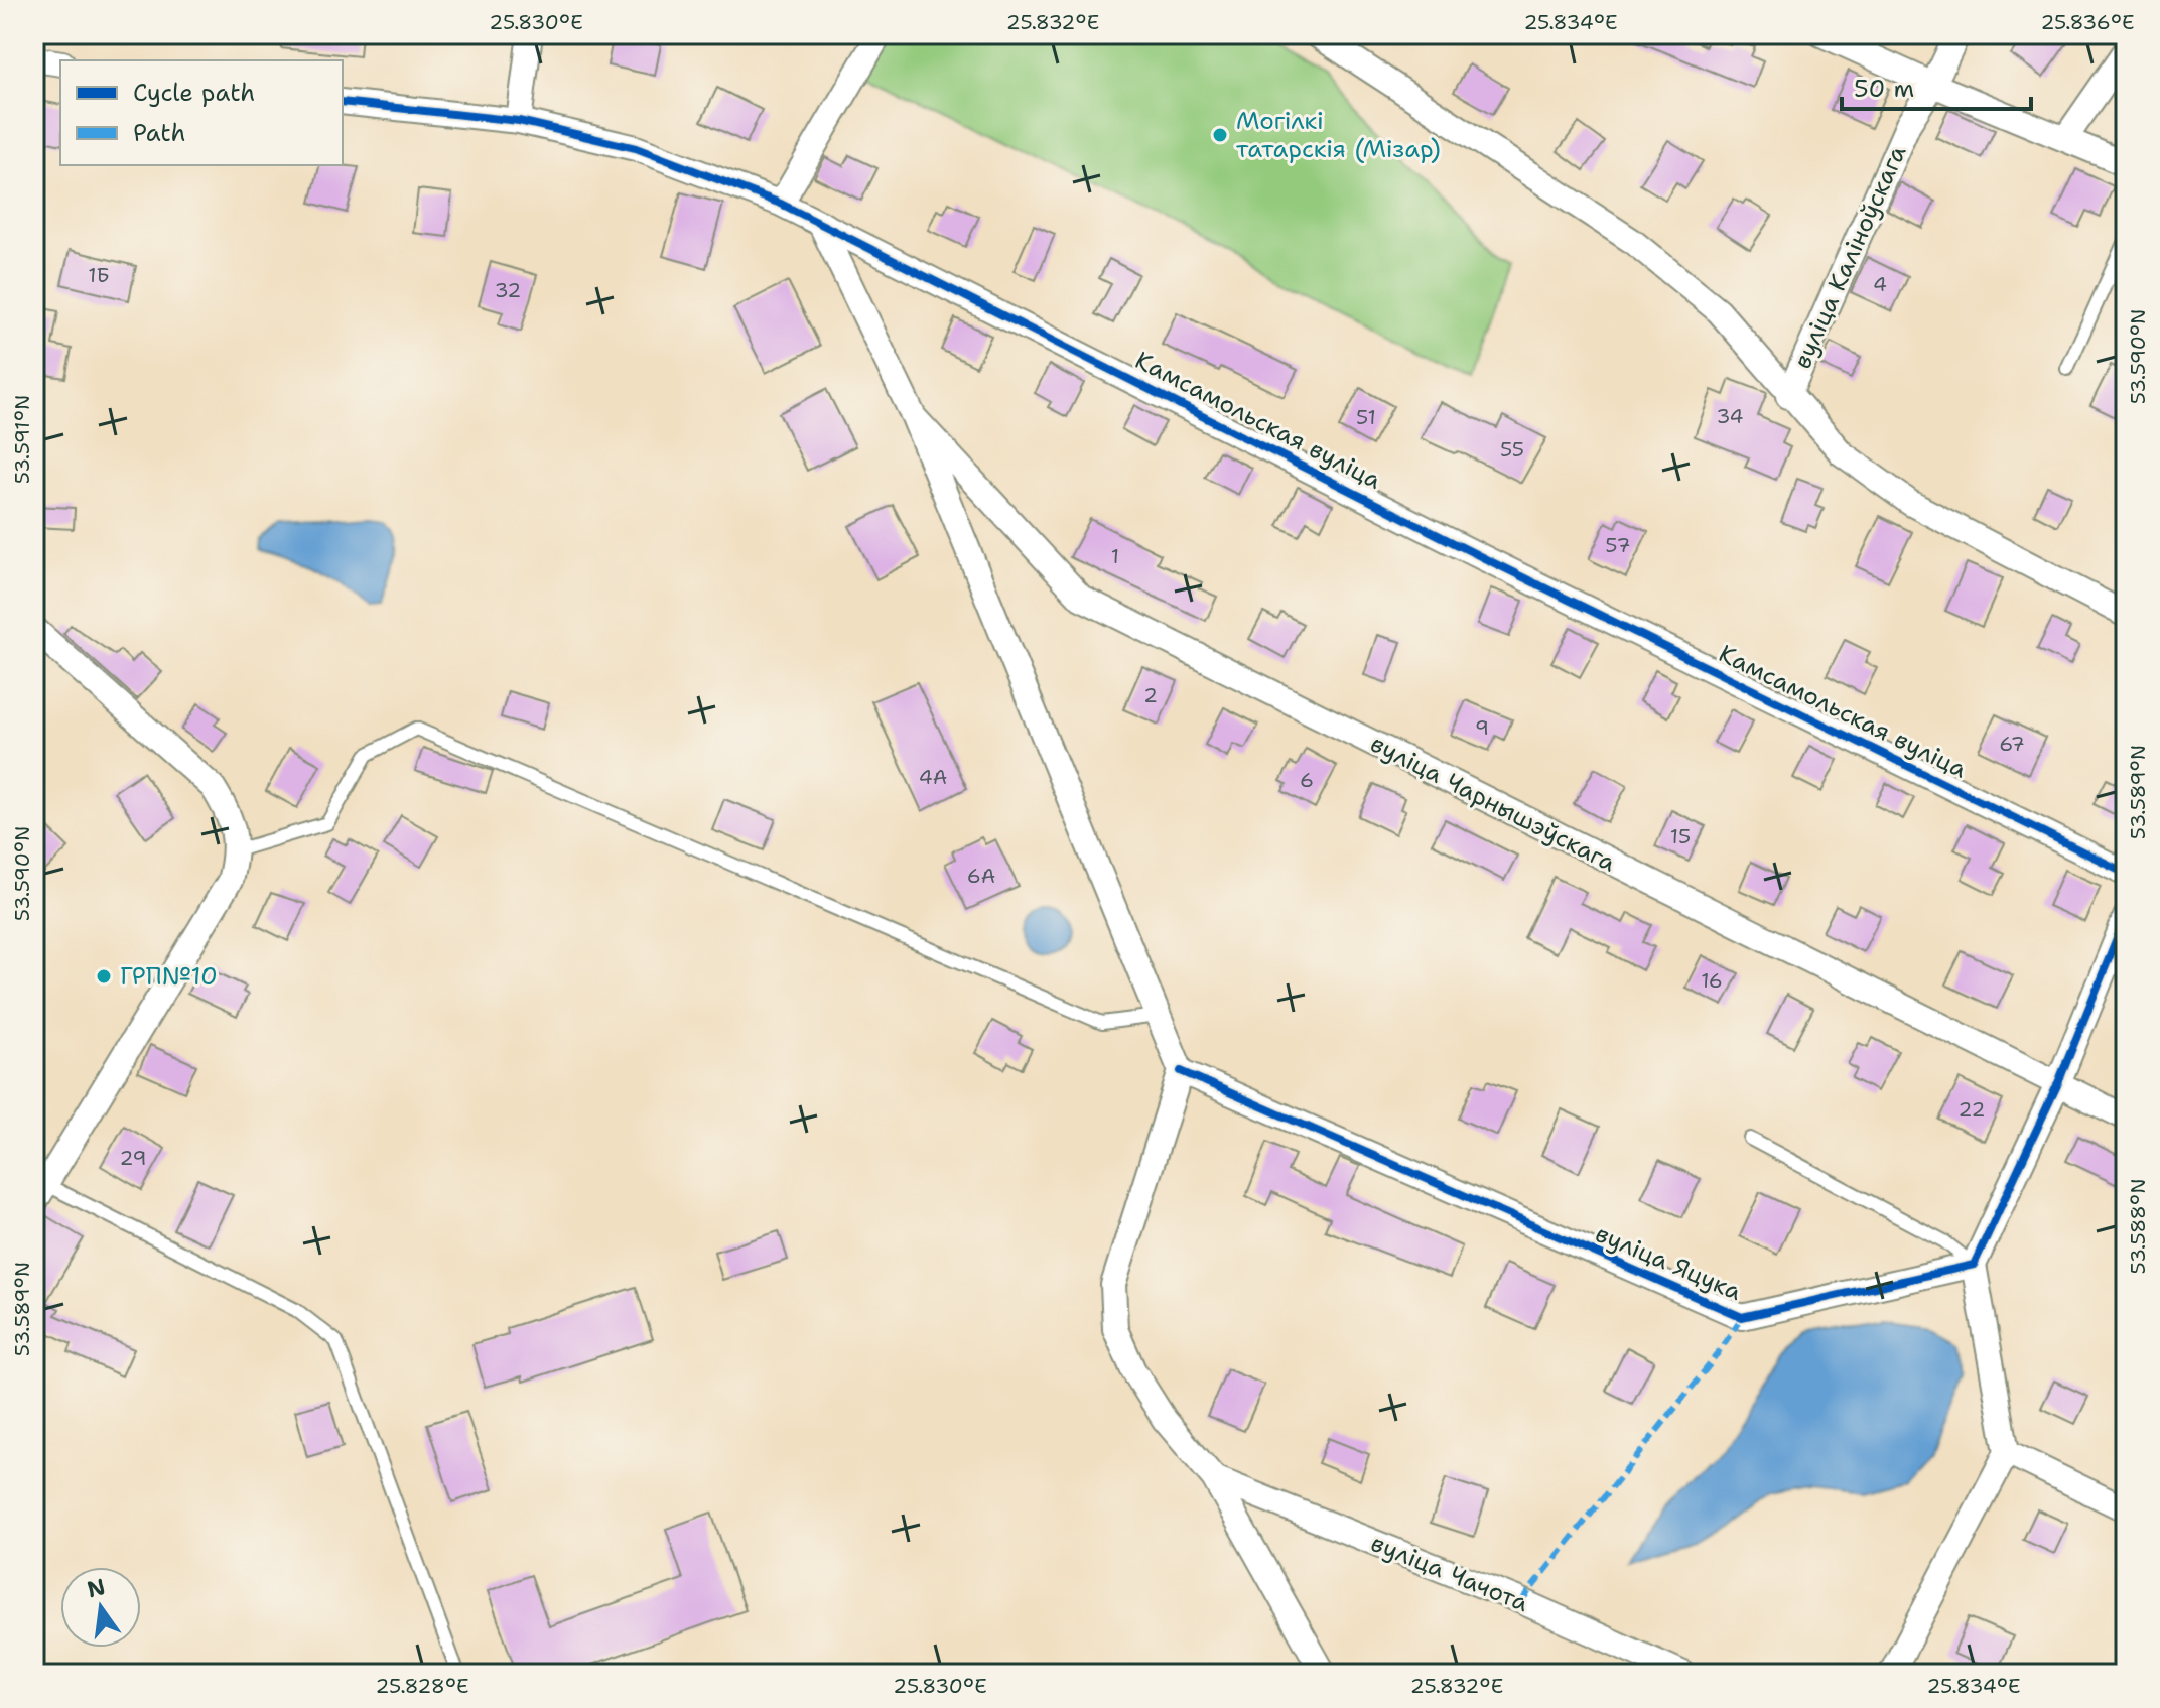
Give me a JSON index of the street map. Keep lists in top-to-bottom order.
{
  "streets": {
    "street": [
      "вуліца Каліноўскага",
      "Камсамольская вуліца",
      "вуліца Чарнышэўскага",
      "вуліца Яцука",
      "вуліца Чачота"
    ]
  },
  "crossings": [
    ["Камсамольская вуліца", "вуліца Чарнышэўскага"],
    ["вуліца Чарнышэўскага", "вуліца Яцука"]
  ],
  "places": ["Могілкі татарскія (Мізар)", "ГРП№10"],
  "house_numbers": [
    "1Б",
    "4",
    "32",
    "34",
    "51",
    "55",
    "57",
    "1",
    "2",
    "9",
    "67",
    "4А",
    "6",
    "15",
    "6А",
    "16",
    "22",
    "29"
  ],
  "legend": ["Cycle path", "Path"],
  "scale_bar": "50 m",
  "north": "top",
  "coordinates": [
    "25.830°E",
    "25.832°E",
    "25.834°E",
    "25.836°E",
    "53.590°N",
    "53.591°N",
    "53.589°N",
    "53.588°N",
    "25.828°E"
  ]
}
